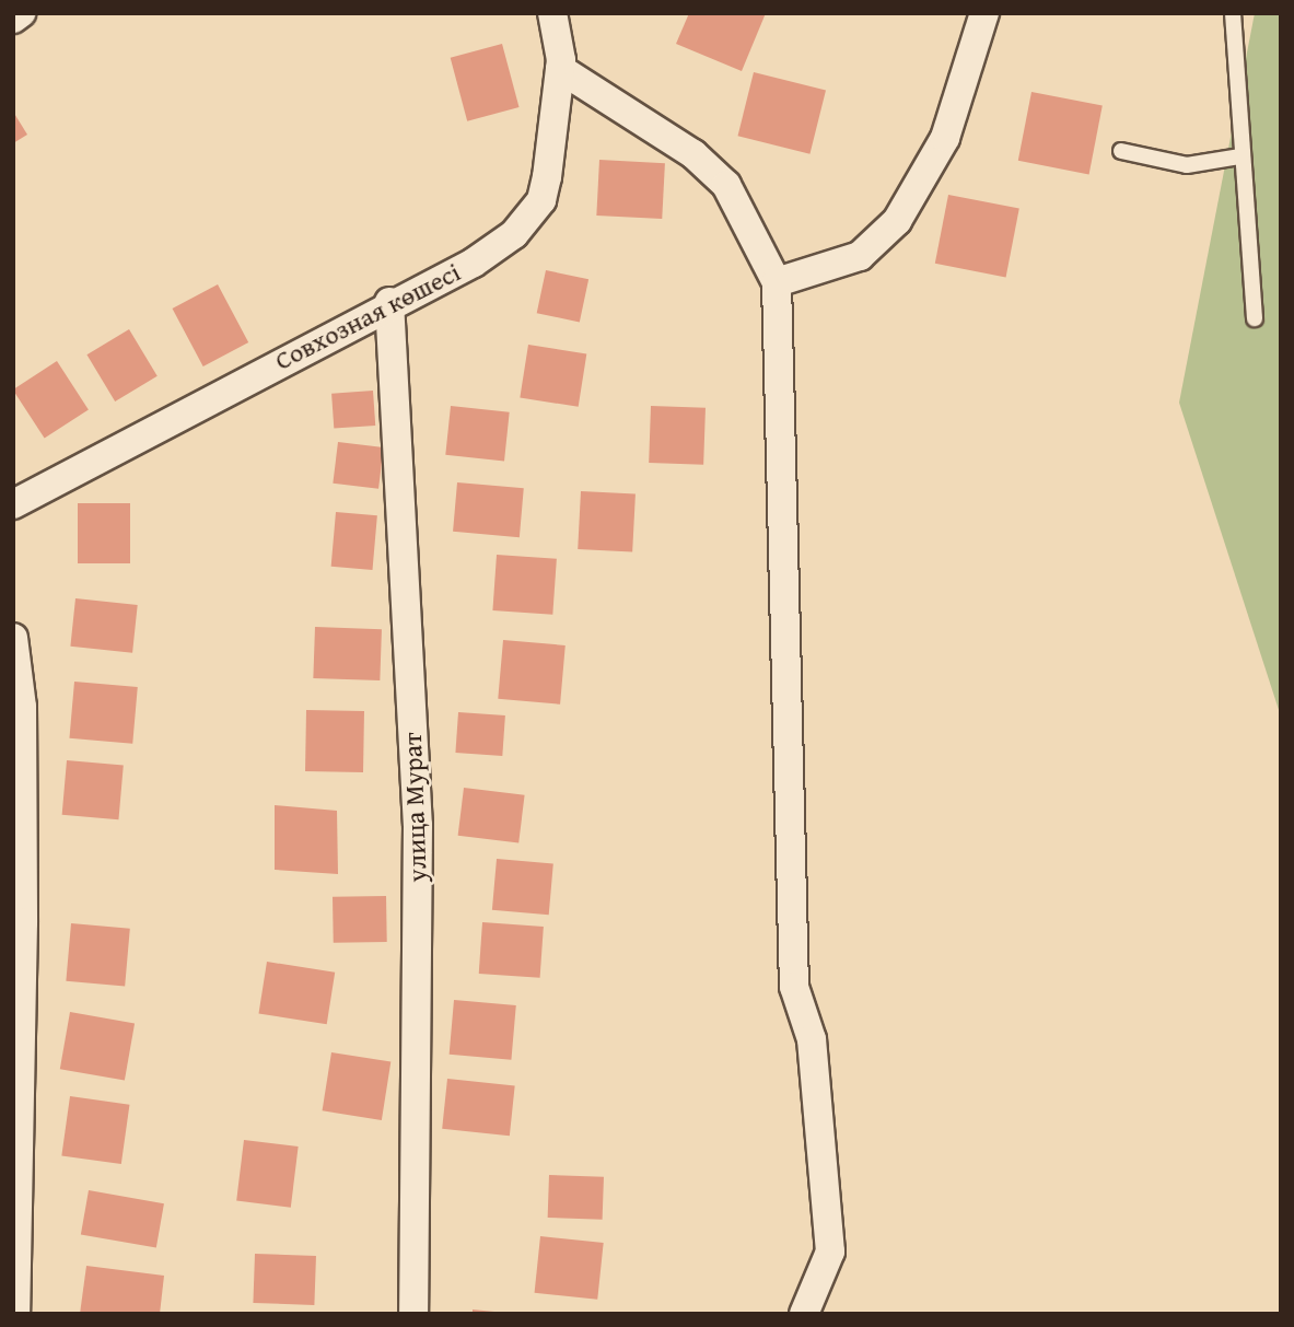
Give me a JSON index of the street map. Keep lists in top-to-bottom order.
{
  "streets": {
    "street": ["Совхозная көшесі", "улица Мурат"]
  },
  "crossings": [
    ["Совхозная көшесі", "улица Мурат"]
  ]
}
